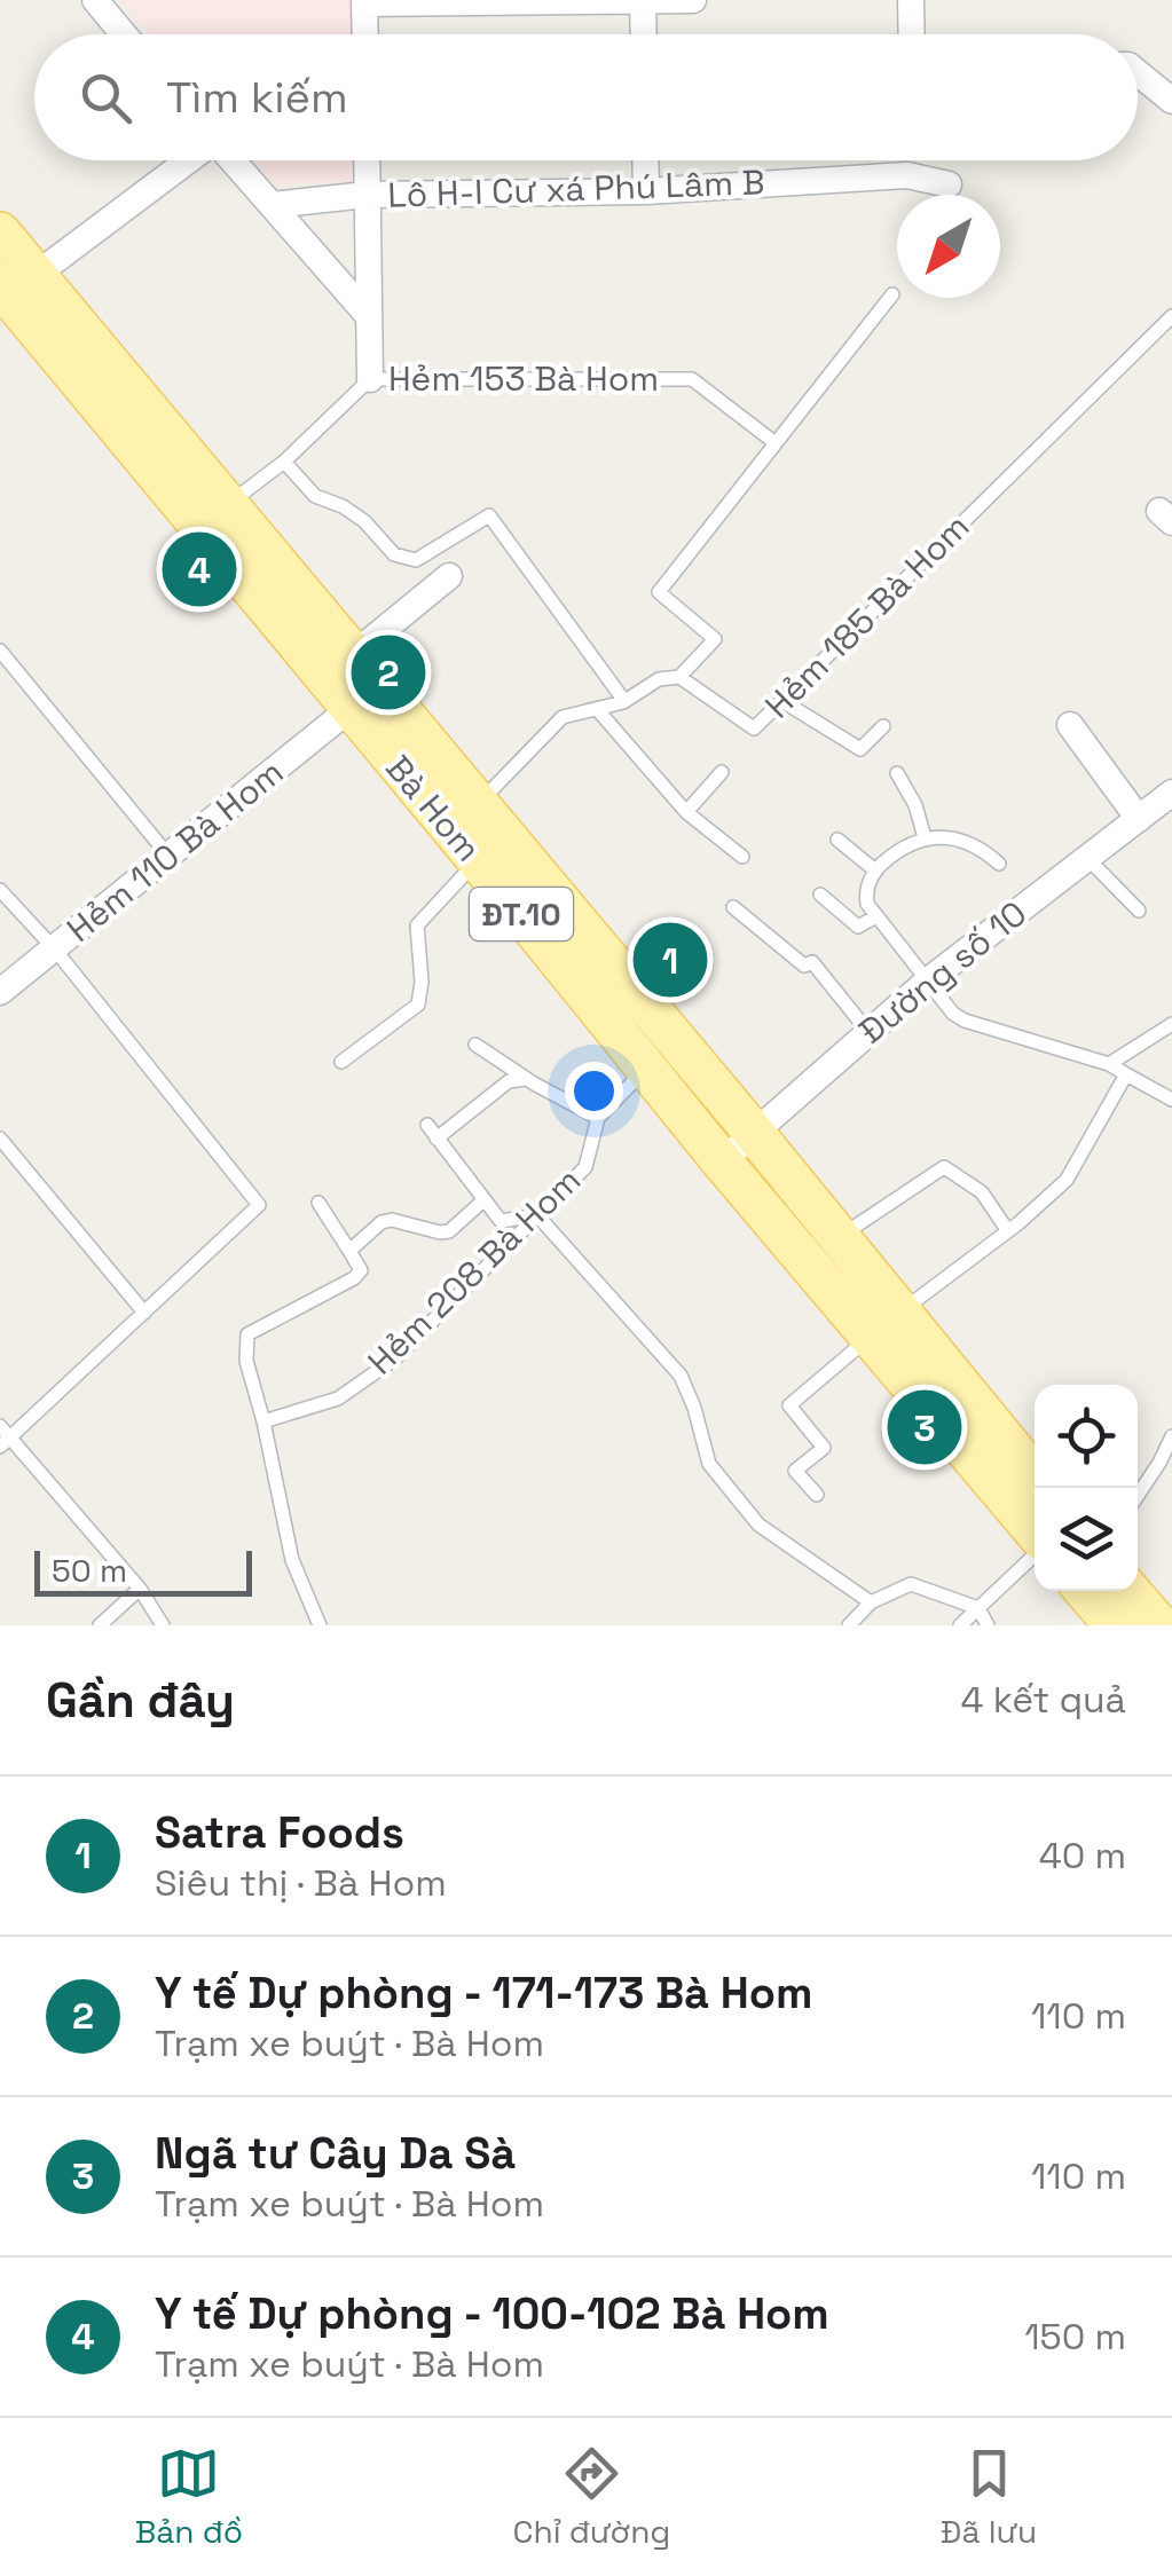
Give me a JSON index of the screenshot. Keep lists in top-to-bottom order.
{
  "streets": {
    "main road": ["Bà Hom", "ĐT.10"],
    "street": ["Lô H-I Cư xá Phú Lâm B", "Hẻm 110 Bà Hom", "Đường số 10"],
    "lane": ["Hẻm 153 Bà Hom", "Hẻm 185 Bà Hom", "Hẻm 208 Bà Hom"]
  },
  "crossings": [
    ["Hẻm 153 Bà Hom", "Bà Hom"],
    ["Bà Hom", "Hẻm 110 Bà Hom"],
    ["Bà Hom", "Đường số 10"],
    ["Bà Hom", "Hẻm 208 Bà Hom"]
  ],
  "scale_bar": "50 m",
  "north": "bottom left",
  "page": {
    "search": "Tìm kiếm",
    "pins": [
      "4",
      "2",
      "1",
      "3"
    ],
    "scale": "50 m",
    "heading": ["Gần đây", "4 kết quả"],
    "list": [
      {
        "mark": "1",
        "name": "Satra Foods",
        "note": "Siêu thị · Bà Hom",
        "value": "40 m"
      },
      {
        "mark": "2",
        "name": "Y tế Dự phòng - 171-173 Bà Hom",
        "note": "Trạm xe buýt · Bà Hom",
        "value": "110 m"
      },
      {
        "mark": "3",
        "name": "Ngã tư Cây Da Sà",
        "note": "Trạm xe buýt · Bà Hom",
        "value": "110 m"
      },
      {
        "mark": "4",
        "name": "Y tế Dự phòng - 100-102 Bà Hom",
        "note": "Trạm xe buýt · Bà Hom",
        "value": "150 m"
      }
    ],
    "nav": ["Bản đồ", "Chỉ đường", "Đã lưu"]
  }
}
